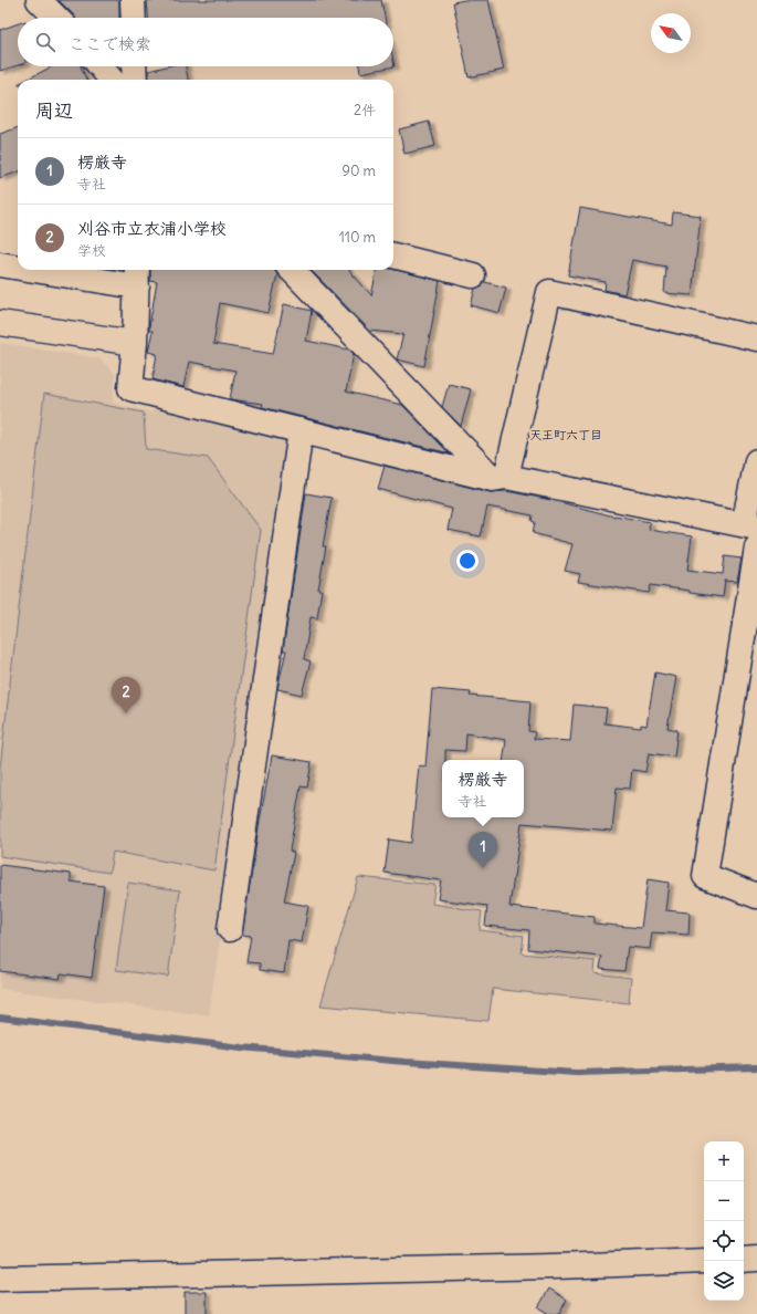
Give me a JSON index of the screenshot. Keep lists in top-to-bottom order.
{
  "districts": ["天王町六丁目"],
  "north": "top left",
  "page": {
    "search": "ここで検索",
    "heading": ["周辺", "2件"],
    "list": [
      {
        "mark": "1",
        "name": "楞厳寺",
        "note": "寺社",
        "value": "90 m"
      },
      {
        "mark": "2",
        "name": "刈谷市立衣浦小学校",
        "note": "学校",
        "value": "110 m"
      }
    ],
    "pins": ["2", "1"],
    "popup": ["楞厳寺", "寺社"],
    "map_buttons": ["+", "−"]
  }
}
